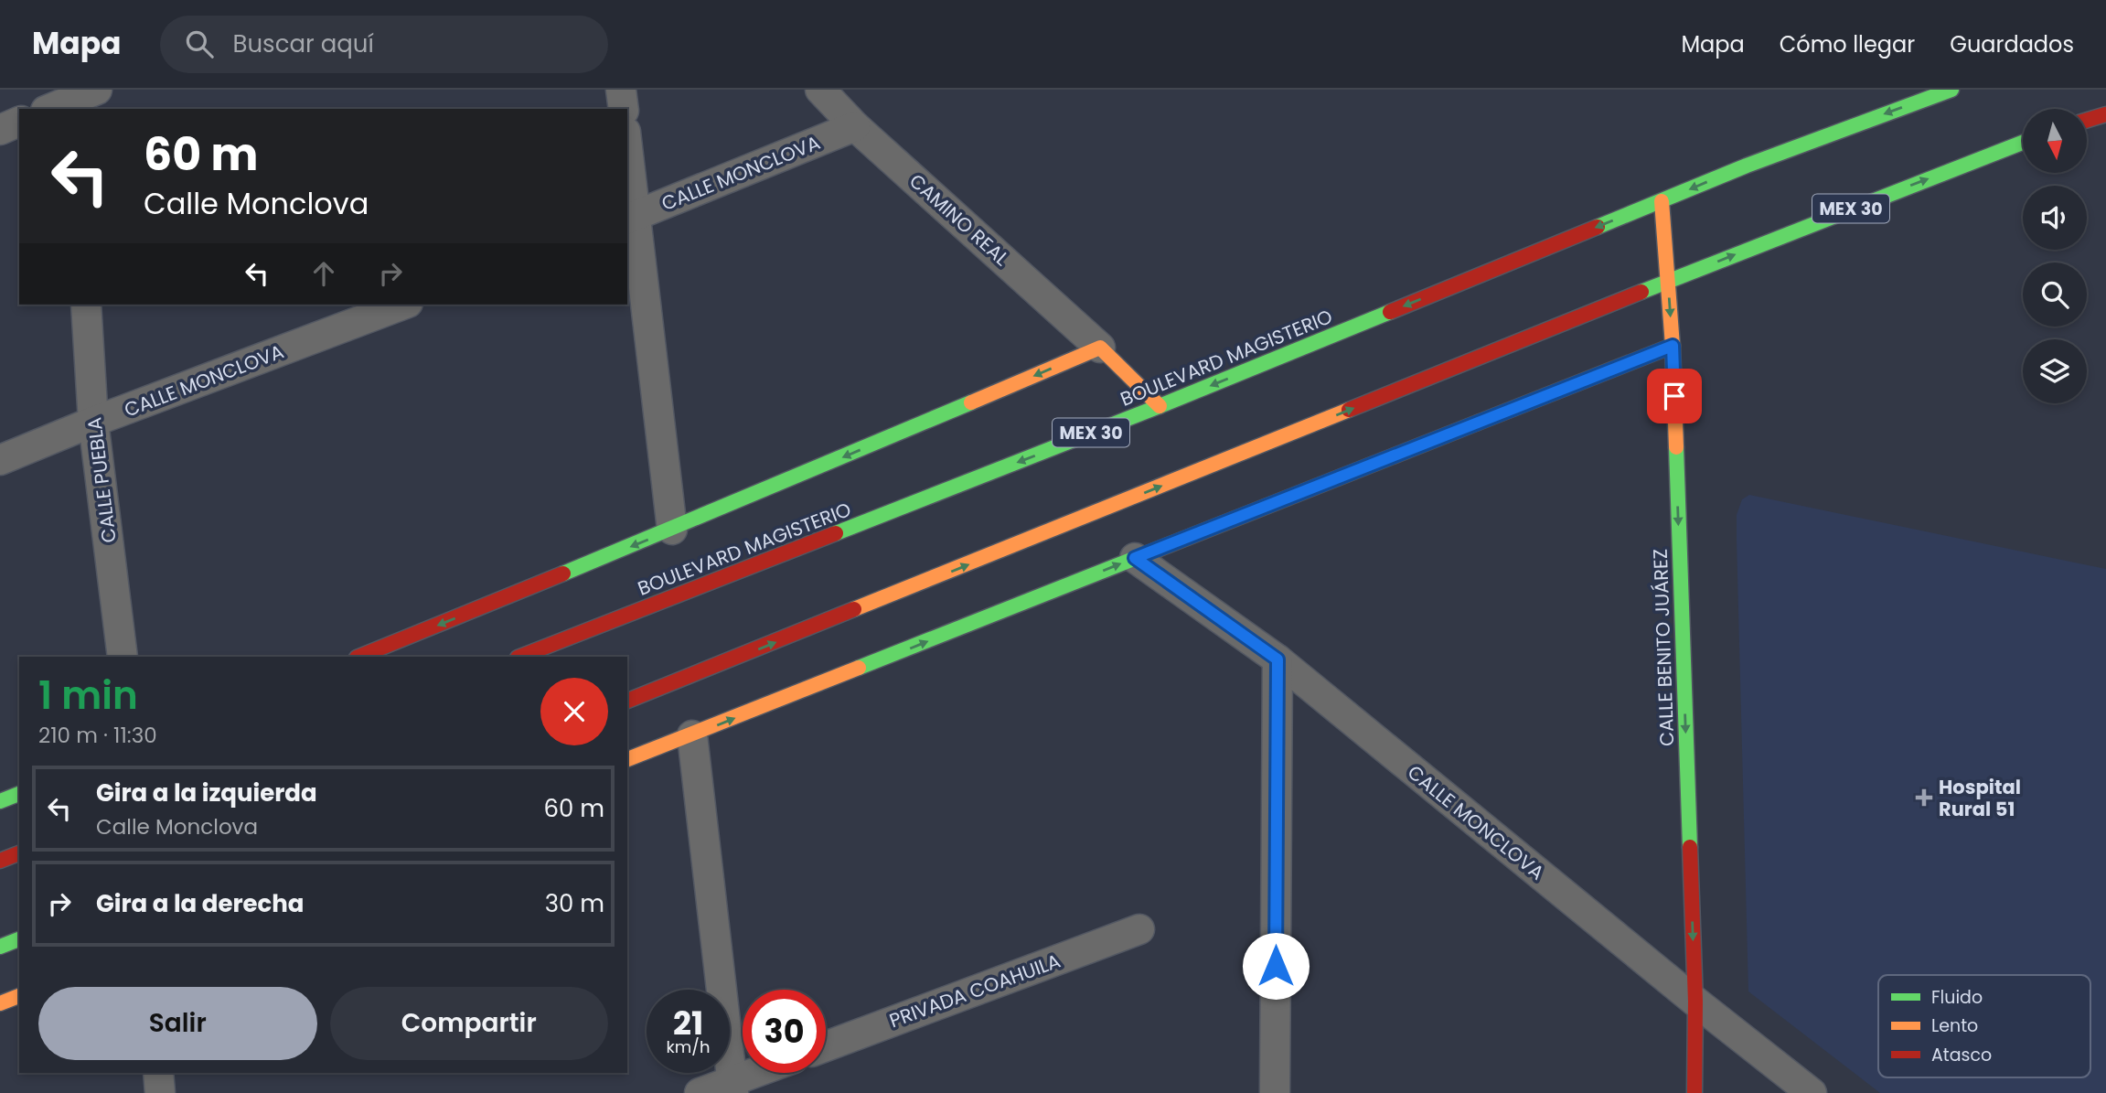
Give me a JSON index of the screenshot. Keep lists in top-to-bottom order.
{
  "streets": {
    "main road": ["MEX 30", "BOULEVARD MAGISTERIO", "CALLE BENITO JUÁREZ"],
    "street": [
      "CALLE MONCLOVA",
      "CAMINO REAL",
      "CALLE PUEBLA",
      "PRIVADA COAHUILA"
    ]
  },
  "crossings": [
    ["CALLE MONCLOVA", "CAMINO REAL"],
    ["CALLE MONCLOVA", "CALLE PUEBLA"],
    ["CALLE MONCLOVA", "CALLE BENITO JUÁREZ"],
    ["MEX 30", "BOULEVARD MAGISTERIO"],
    ["MEX 30", "CALLE BENITO JUÁREZ"],
    ["BOULEVARD MAGISTERIO", "CALLE BENITO JUÁREZ"]
  ],
  "one_way": ["CALLE BENITO JUÁREZ"],
  "places": {
    "health": ["Hospital Rural 51"]
  },
  "legend": ["Fluido", "Lento", "Atasco"],
  "north": "bottom",
  "page": {
    "header": "Mapa",
    "search": "Buscar aquí",
    "nav": ["Mapa", "Cómo llegar", "Guardados"],
    "turn": ["60 m", "Calle Monclova"],
    "heading": ["1 min", "210 m · 11:30"],
    "list": [
      {
        "name": "Gira a la izquierda",
        "note": "Calle Monclova",
        "value": "60 m"
      },
      {
        "name": "Gira a la derecha",
        "value": "30 m"
      }
    ],
    "buttons": ["Salir", "Compartir"],
    "speed": "21 km/h",
    "limit": "30"
  }
}
